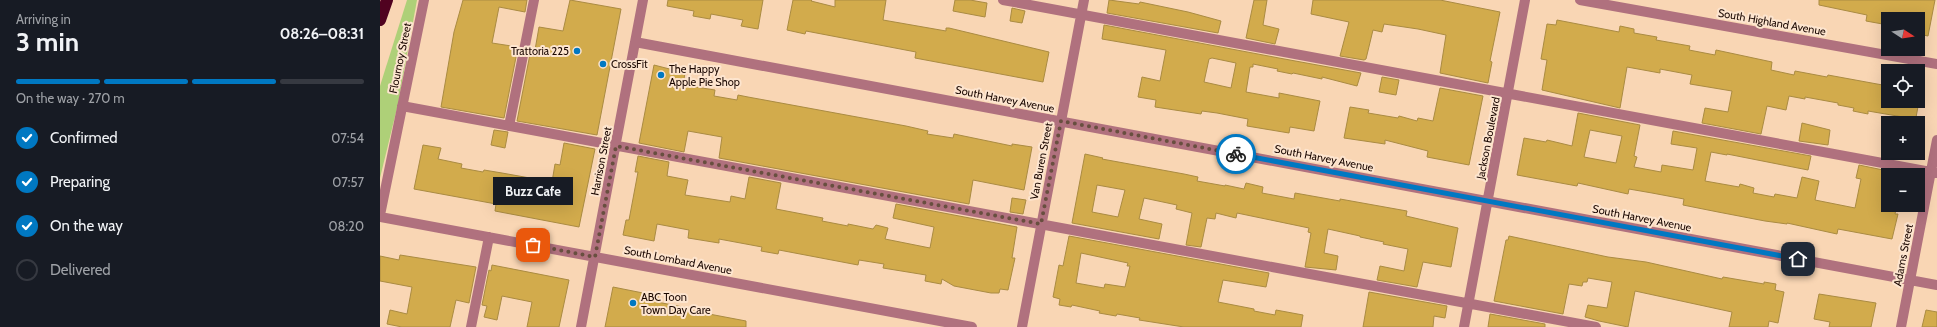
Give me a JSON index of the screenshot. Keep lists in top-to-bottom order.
{
  "streets": {
    "street": [
      "South Highland Avenue",
      "Flournoy Street",
      "South Harvey Avenue",
      "Jackson Boulevard",
      "Harrison Street",
      "Van Buren Street",
      "Adams Street",
      "South Lombard Avenue"
    ]
  },
  "crossings": [
    ["Flournoy Street", "South Lombard Avenue"],
    ["South Harvey Avenue", "Jackson Boulevard"],
    ["South Harvey Avenue", "Harrison Street"],
    ["South Harvey Avenue", "Van Buren Street"],
    ["South Harvey Avenue", "Adams Street"],
    ["Harrison Street", "South Lombard Avenue"]
  ],
  "places": [
    "Trattoria 225",
    "CrossFit",
    "The Happy Apple Pie Shop",
    "Buzz Cafe",
    "ABC Toon Town Day Care"
  ],
  "north": "right",
  "page": {
    "heading": ["3 min", "Arriving in", "08:26–08:31"],
    "map_buttons": ["+", "−"],
    "bar": "On the way · 270 m",
    "list": [
      ["Confirmed", "07:54"],
      ["Preparing", "07:57"],
      ["On the way", "08:20"],
      "Delivered"
    ],
    "bubble": "Buzz Cafe"
  }
}
